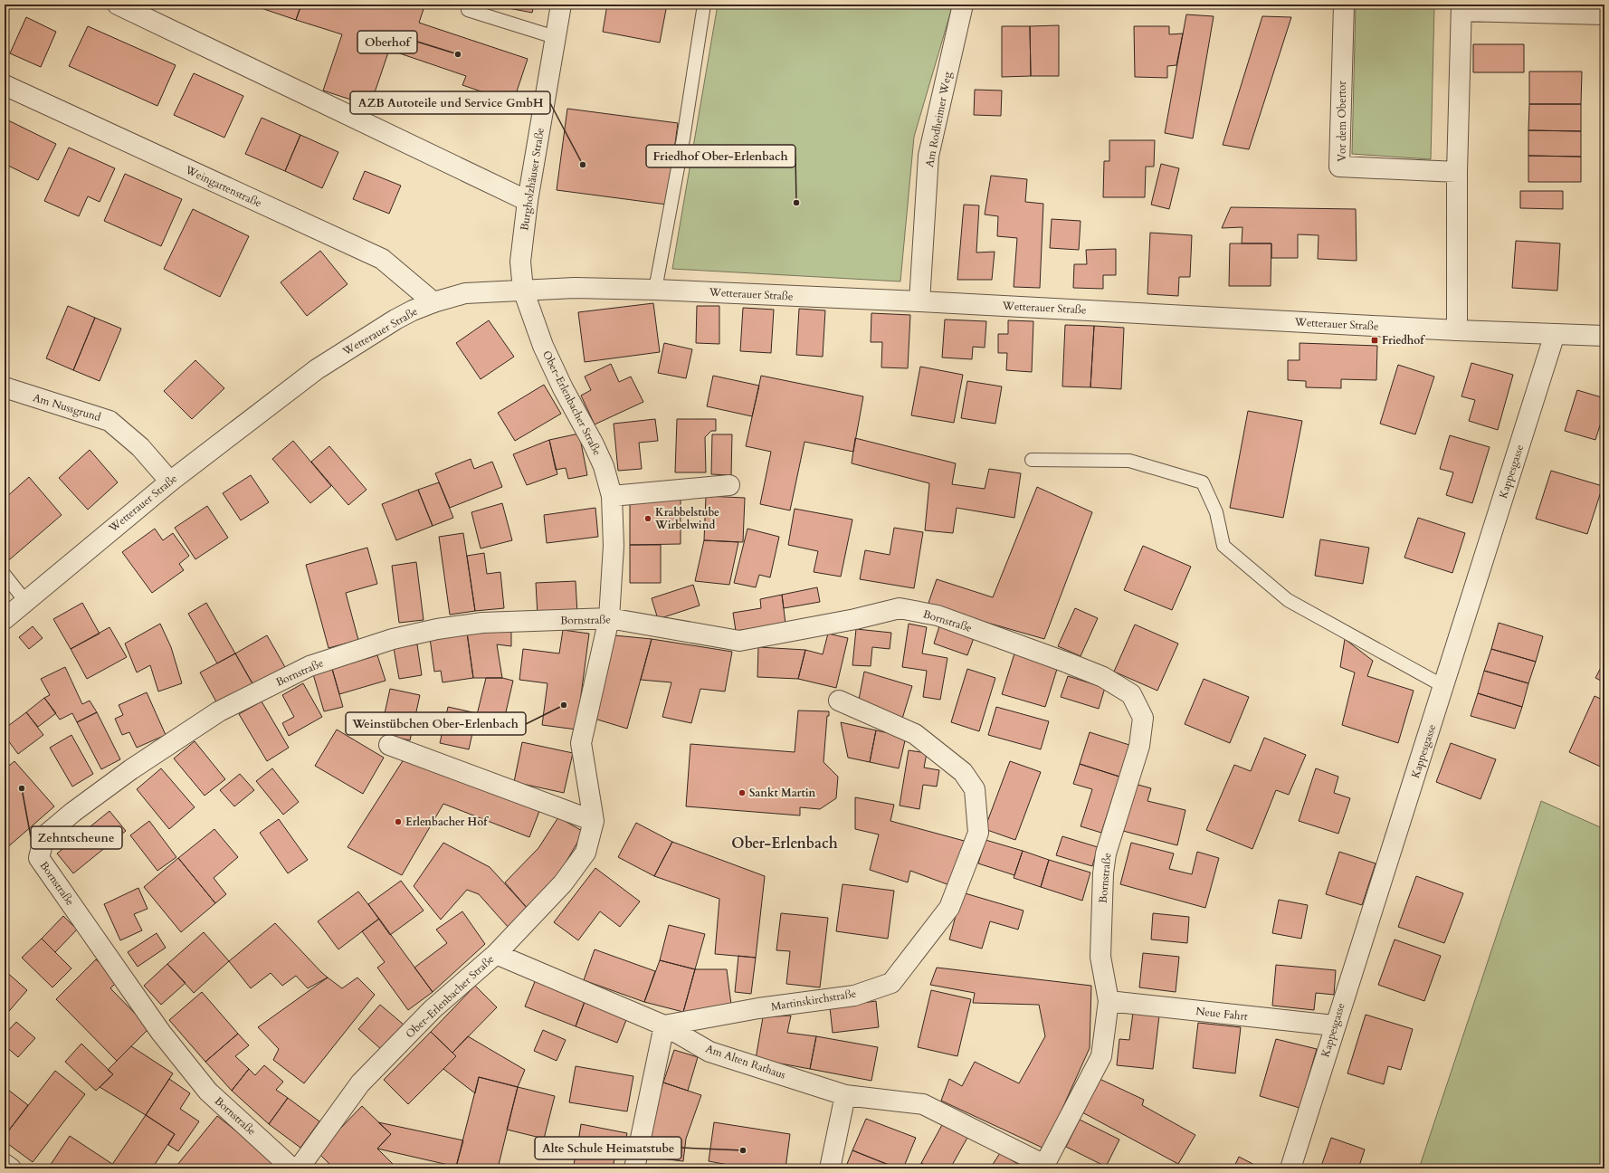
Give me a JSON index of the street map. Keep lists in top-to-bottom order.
{
  "streets": {
    "street": [
      "Am Rodheimer Weg",
      "Vor dem Obertor",
      "Burgholzhäuser Straße",
      "Weingartenstraße",
      "Wetterauer Straße",
      "Ober-Erlenbacher Straße",
      "Am Nussgrund",
      "Kappesgasse",
      "Bornstraße",
      "Martinskirchstraße",
      "Neue Fahrt",
      "Am Alten Rathaus"
    ]
  },
  "crossings": [
    ["Am Rodheimer Weg", "Wetterauer Straße"],
    ["Burgholzhäuser Straße", "Wetterauer Straße"],
    ["Burgholzhäuser Straße", "Ober-Erlenbacher Straße"],
    ["Weingartenstraße", "Wetterauer Straße"],
    ["Wetterauer Straße", "Ober-Erlenbacher Straße"],
    ["Wetterauer Straße", "Am Nussgrund"],
    ["Wetterauer Straße", "Kappesgasse"],
    ["Ober-Erlenbacher Straße", "Bornstraße"],
    ["Kappesgasse", "Neue Fahrt"],
    ["Bornstraße", "Neue Fahrt"],
    ["Bornstraße", "Am Alten Rathaus"],
    ["Martinskirchstraße", "Am Alten Rathaus"]
  ],
  "districts": ["Ober-Erlenbach"],
  "places": {
    "other": [
      "Oberhof",
      "AZB Autoteile und Service GmbH",
      "Friedhof Ober-Erlenbach",
      "Krabbelstube Wirbelwind",
      "Weinstübchen Ober-Erlenbach",
      "Zehntscheune",
      "Sankt Martin",
      "Erlenbacher Hof",
      "Alte Schule Heimatstube"
    ],
    "transit": ["Friedhof"]
  }
}
